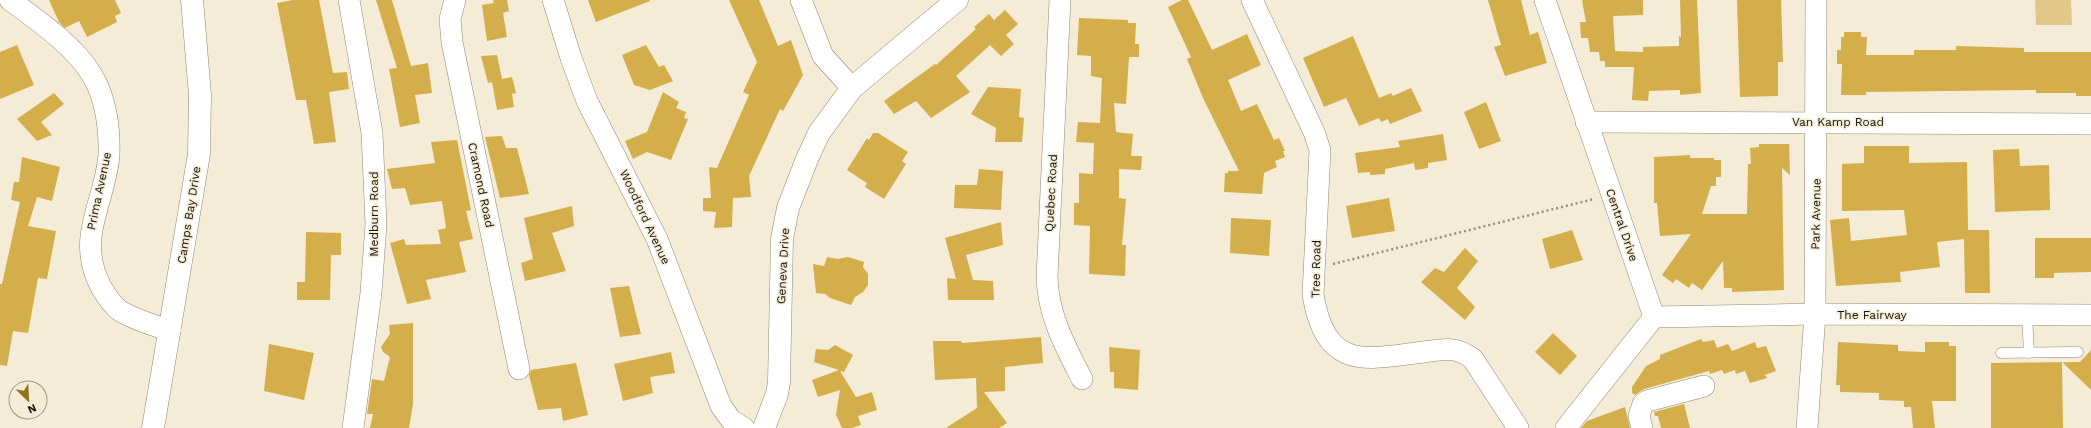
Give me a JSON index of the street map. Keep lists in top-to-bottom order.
{
  "streets": {
    "street": [
      "Van Kamp Road",
      "Cramond Road",
      "Prima Avenue",
      "Quebec Road",
      "Medburn Road",
      "Park Avenue",
      "Camps Bay Drive",
      "Woodford Avenue",
      "Central Drive",
      "Geneva Drive",
      "Tree Road",
      "The Fairway"
    ]
  },
  "crossings": [
    ["Van Kamp Road", "Park Avenue"],
    ["Van Kamp Road", "Central Drive"],
    ["Prima Avenue", "Camps Bay Drive"],
    ["Park Avenue", "The Fairway"],
    ["Central Drive", "The Fairway"]
  ],
  "north": "bottom right"
}
